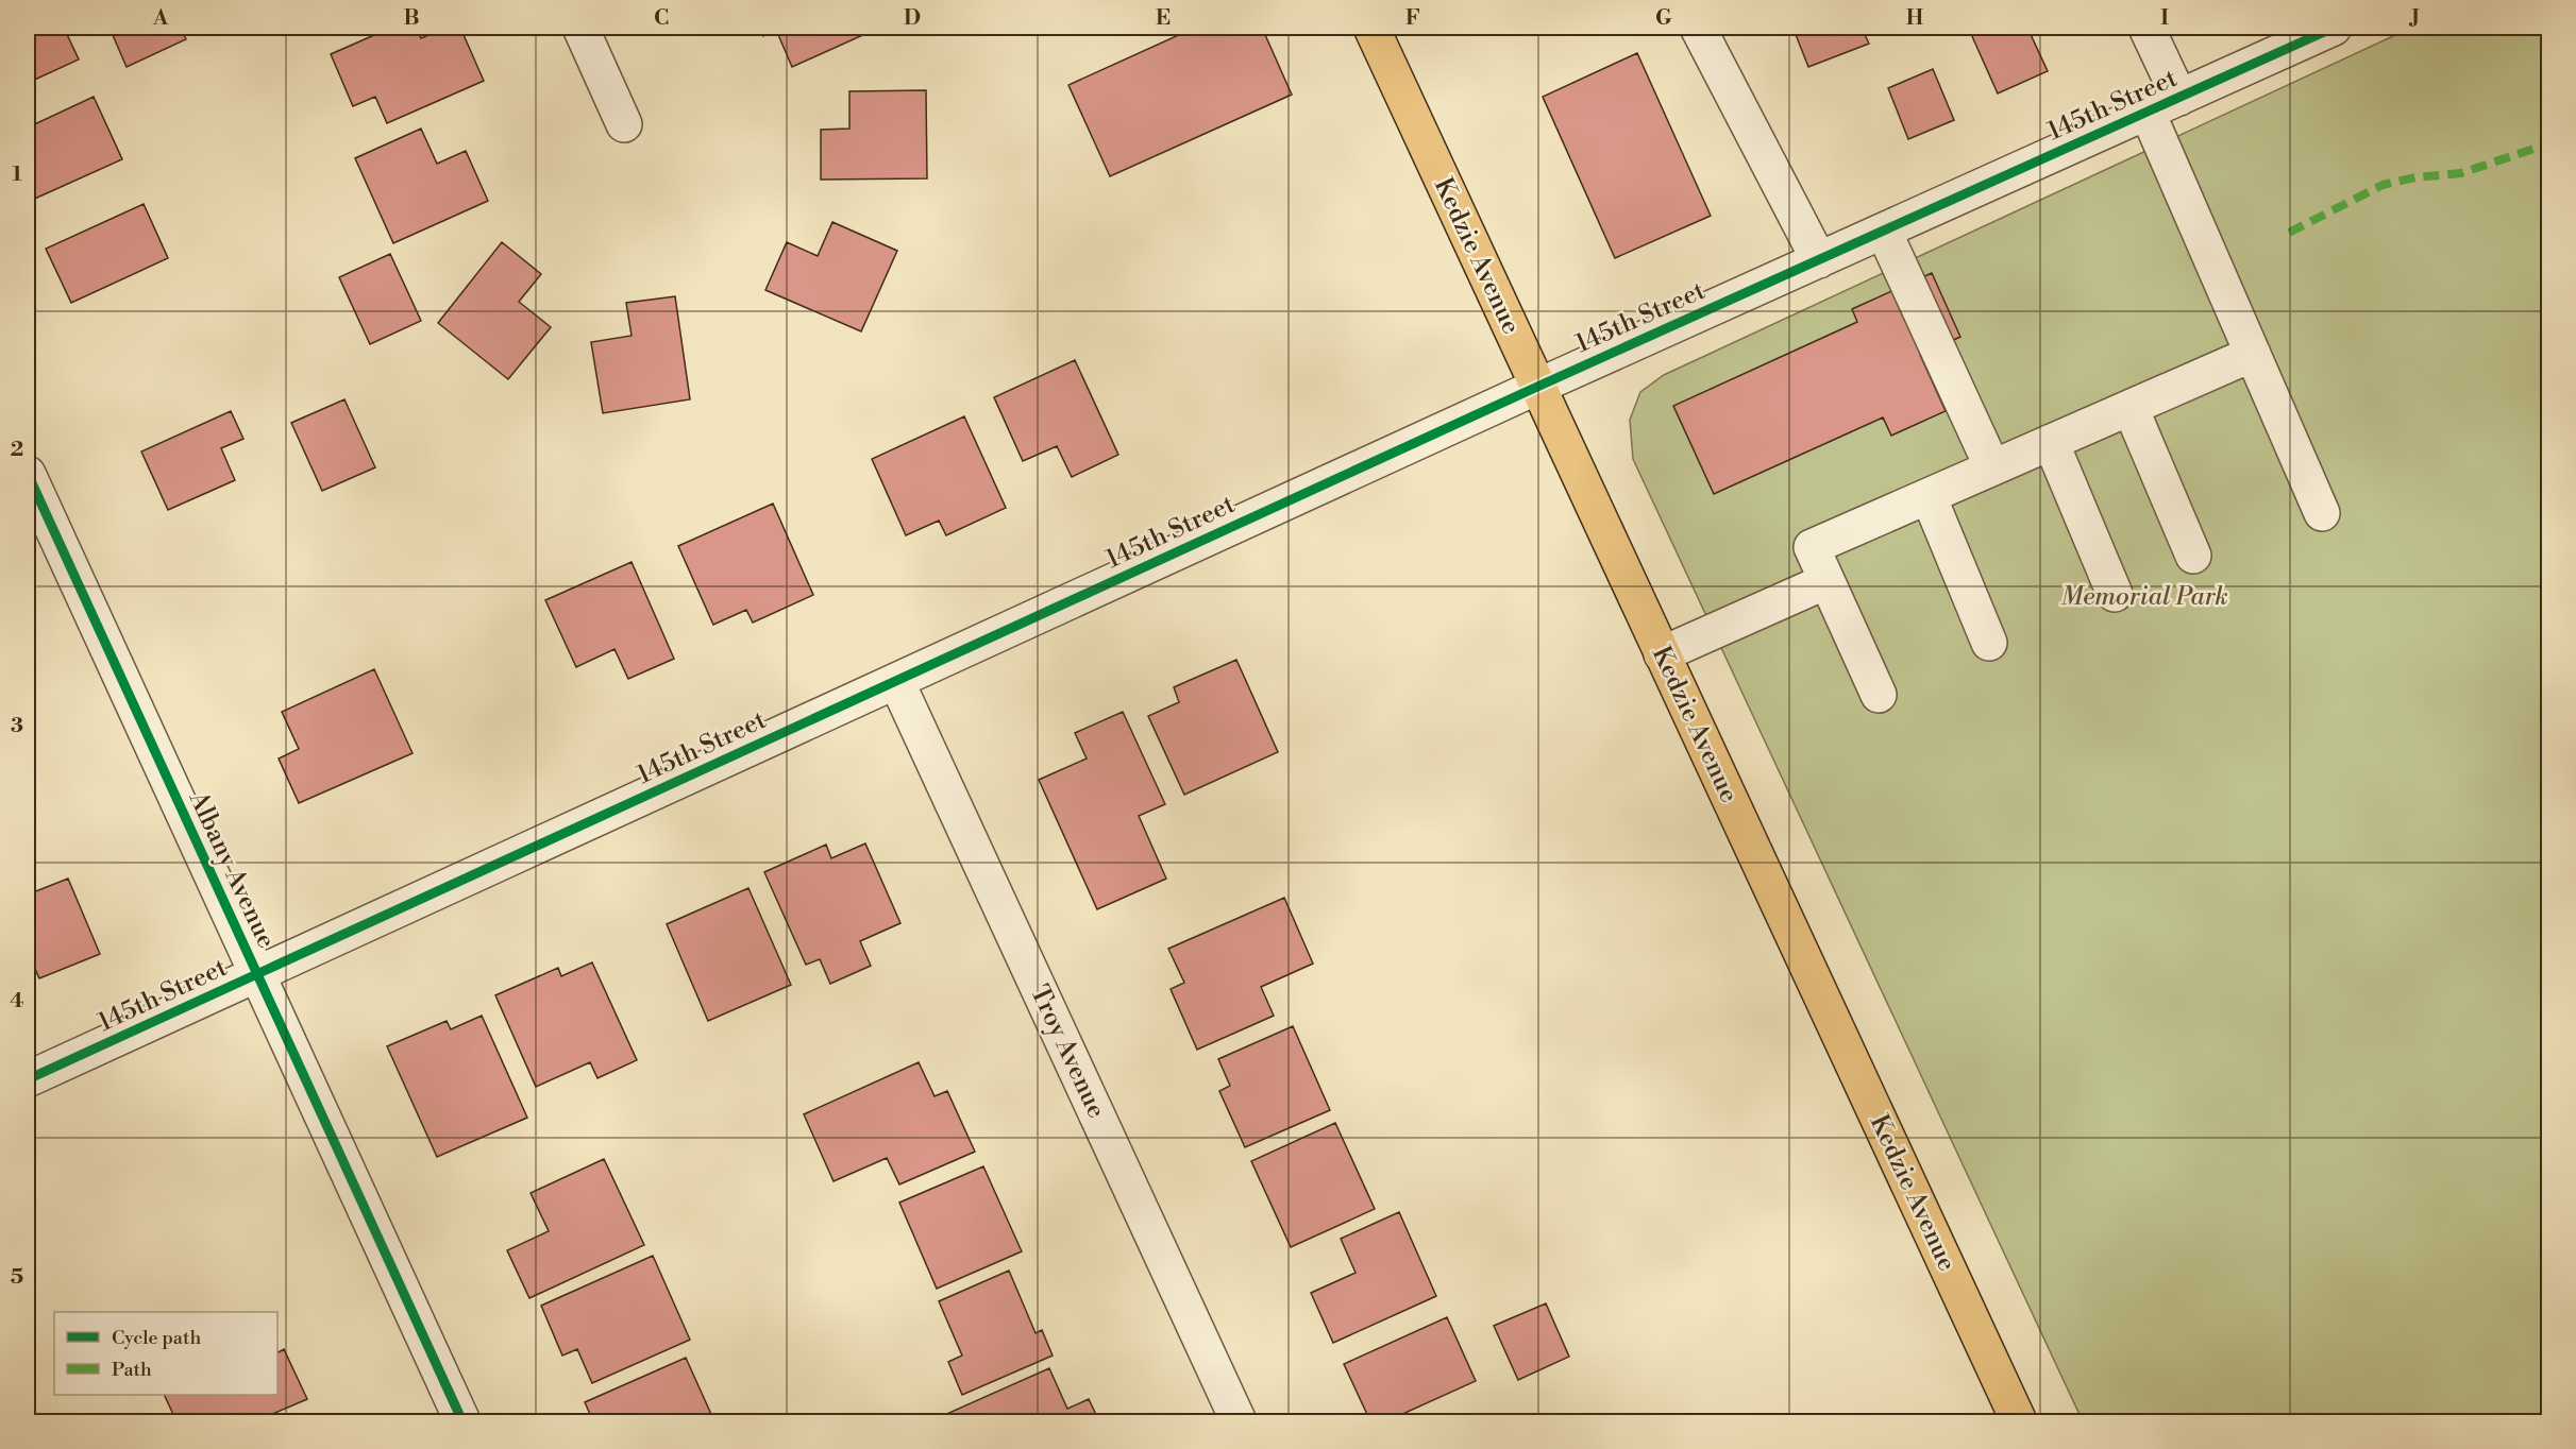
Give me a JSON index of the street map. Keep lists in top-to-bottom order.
{
  "streets": {
    "main road": ["Kedzie Avenue"],
    "street": ["145th Street", "Albany Avenue", "Troy Avenue"]
  },
  "crossings": [
    ["145th Street", "Kedzie Avenue"],
    ["145th Street", "Albany Avenue"],
    ["145th Street", "Troy Avenue"]
  ],
  "parks": ["Memorial Park"],
  "legend": ["Cycle path", "Path"],
  "grid": {
    "columns": [
      "A",
      "B",
      "C",
      "D",
      "E",
      "F",
      "G",
      "H",
      "I",
      "J"
    ],
    "rows": [
      "1",
      "2",
      "3",
      "4",
      "5"
    ]
  }
}
